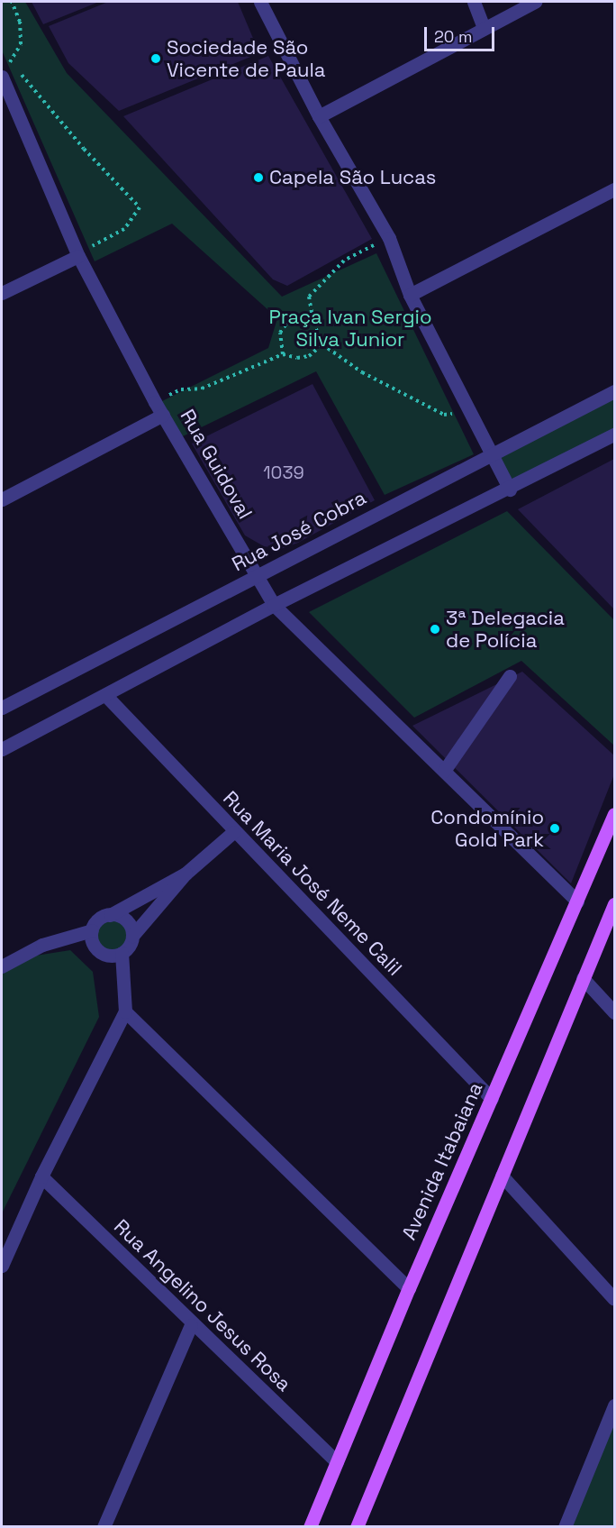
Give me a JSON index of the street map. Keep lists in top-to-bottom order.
{
  "streets": {
    "main road": ["Avenida Itabaiana"],
    "street": [
      "Rua Guidoval",
      "Rua José Cobra",
      "Rua Maria José Neme Calil",
      "Rua Angelino Jesus Rosa"
    ]
  },
  "crossings": [
    ["Rua Guidoval", "Rua José Cobra"],
    ["Rua Guidoval", "Avenida Itabaiana"],
    ["Rua Maria José Neme Calil", "Avenida Itabaiana"],
    ["Avenida Itabaiana", "Rua Angelino Jesus Rosa"]
  ],
  "parks": ["Praça Ivan Sergio Silva Junior"],
  "places": [
    "Sociedade São Vicente de Paula",
    "Capela São Lucas",
    "3ª Delegacia de Polícia",
    "Condomínio Gold Park"
  ],
  "house_numbers": ["1039"],
  "scale_bar": "20 m"
}
